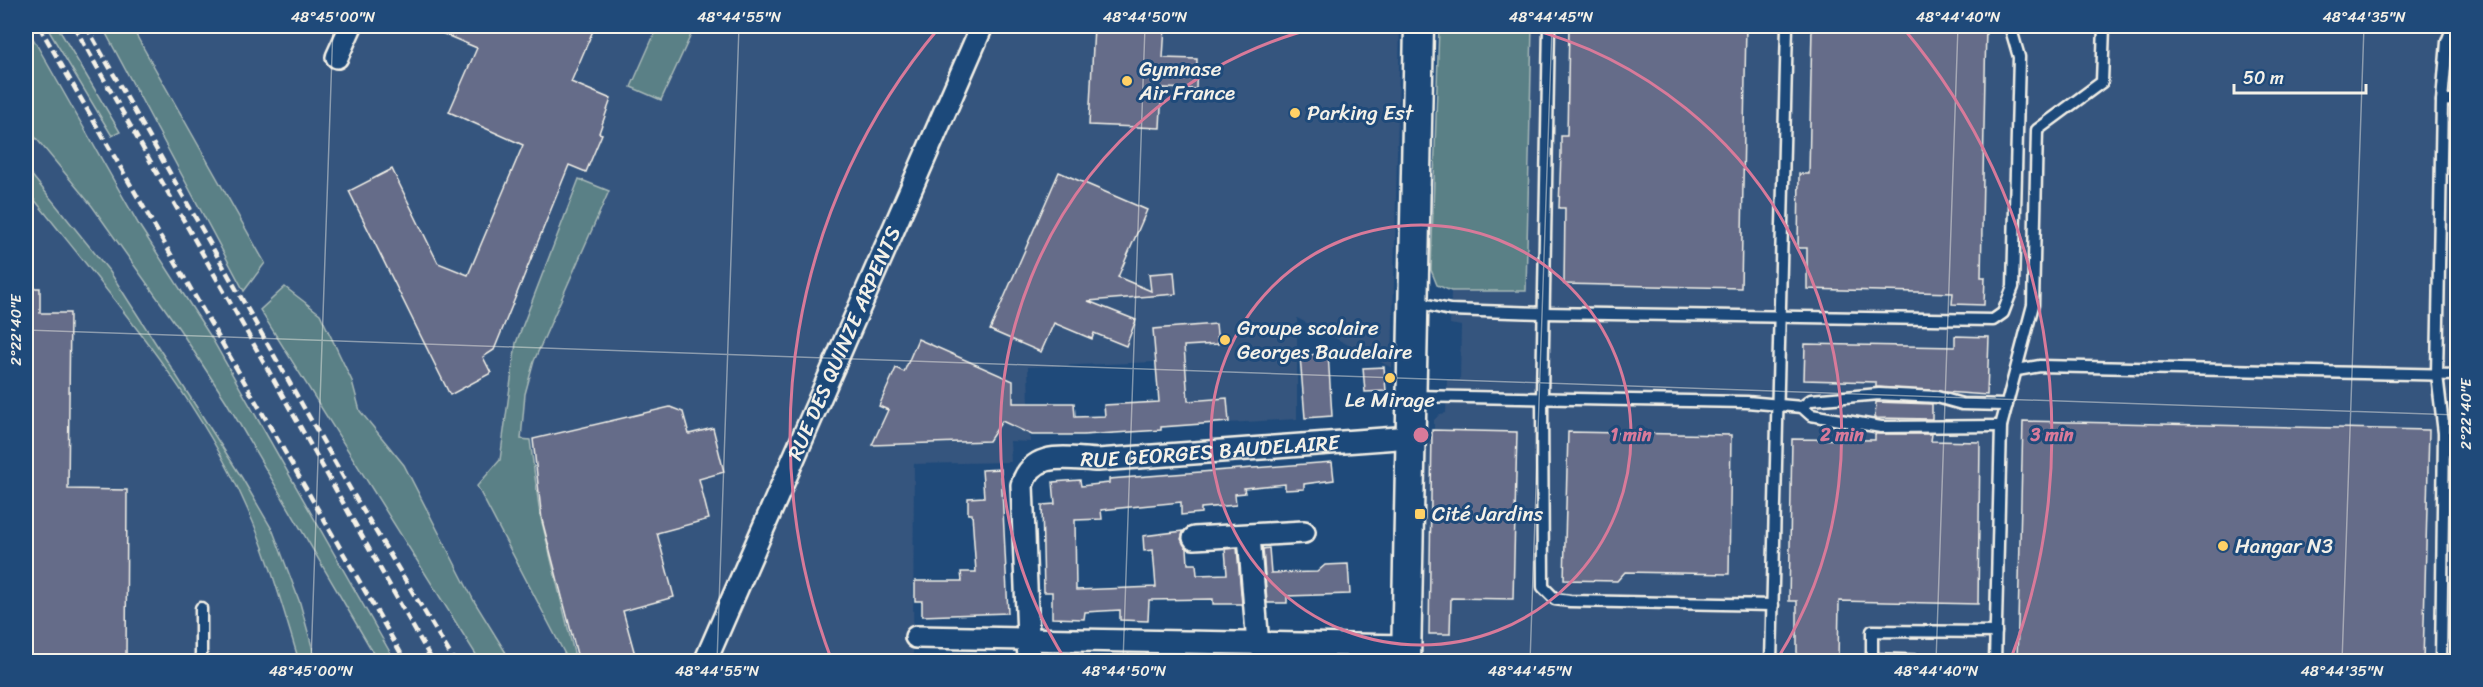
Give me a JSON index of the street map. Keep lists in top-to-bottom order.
{
  "streets": {
    "street": ["RUE DES QUINZE ARPENTS", "RUE GEORGES BAUDELAIRE"]
  },
  "places": {
    "other": [
      "Gymnase Air France",
      "Parking Est",
      "Groupe scolaire Georges Baudelaire",
      "Le Mirage",
      "Hangar N3"
    ],
    "transit": ["Cité Jardins"]
  },
  "scale_bar": "50 m",
  "coordinates": [
    "48°45'00\"N",
    "48°44'55\"N",
    "48°44'50\"N",
    "48°44'45\"N",
    "48°44'40\"N",
    "48°44'35\"N",
    "2°22'40\"E"
  ],
  "rings": ["1 min", "2 min", "3 min"]
}
